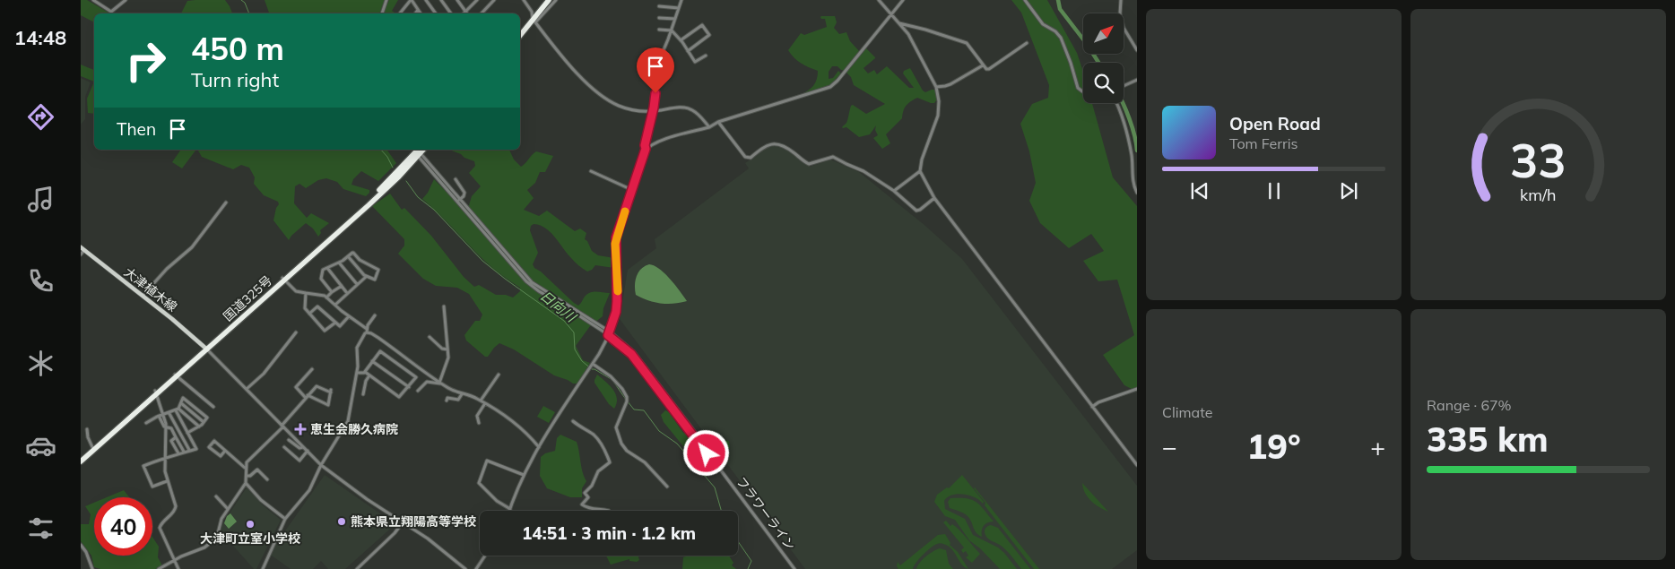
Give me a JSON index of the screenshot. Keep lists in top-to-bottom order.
{
  "streets": {
    "highway": ["国道325号"],
    "main road": ["大津植木線"],
    "street": ["フラワーライン"]
  },
  "crossings": [
    ["大津植木線", "国道325号"],
    ["国道325号", "フラワーライン"]
  ],
  "water": ["日向川"],
  "places": {
    "health": ["恵生会勝久病院"],
    "other": ["熊本県立翔陽高等学校", "大津町立室小学校"]
  },
  "north": "top right",
  "page": {
    "tabs": "14:48",
    "turn": ["450 m", "Turn right"],
    "song": ["Open Road", "Tom Ferris"],
    "then": "Then",
    "tile": [
      "Climate",
      ["Range · 67%", "335 km"]
    ],
    "heat": ["−", "19°", "+"],
    "limit": "40",
    "trip": "14:51 · 3 min · 1.2 km",
    "gauge": ["33", "km/h"]
  }
}
